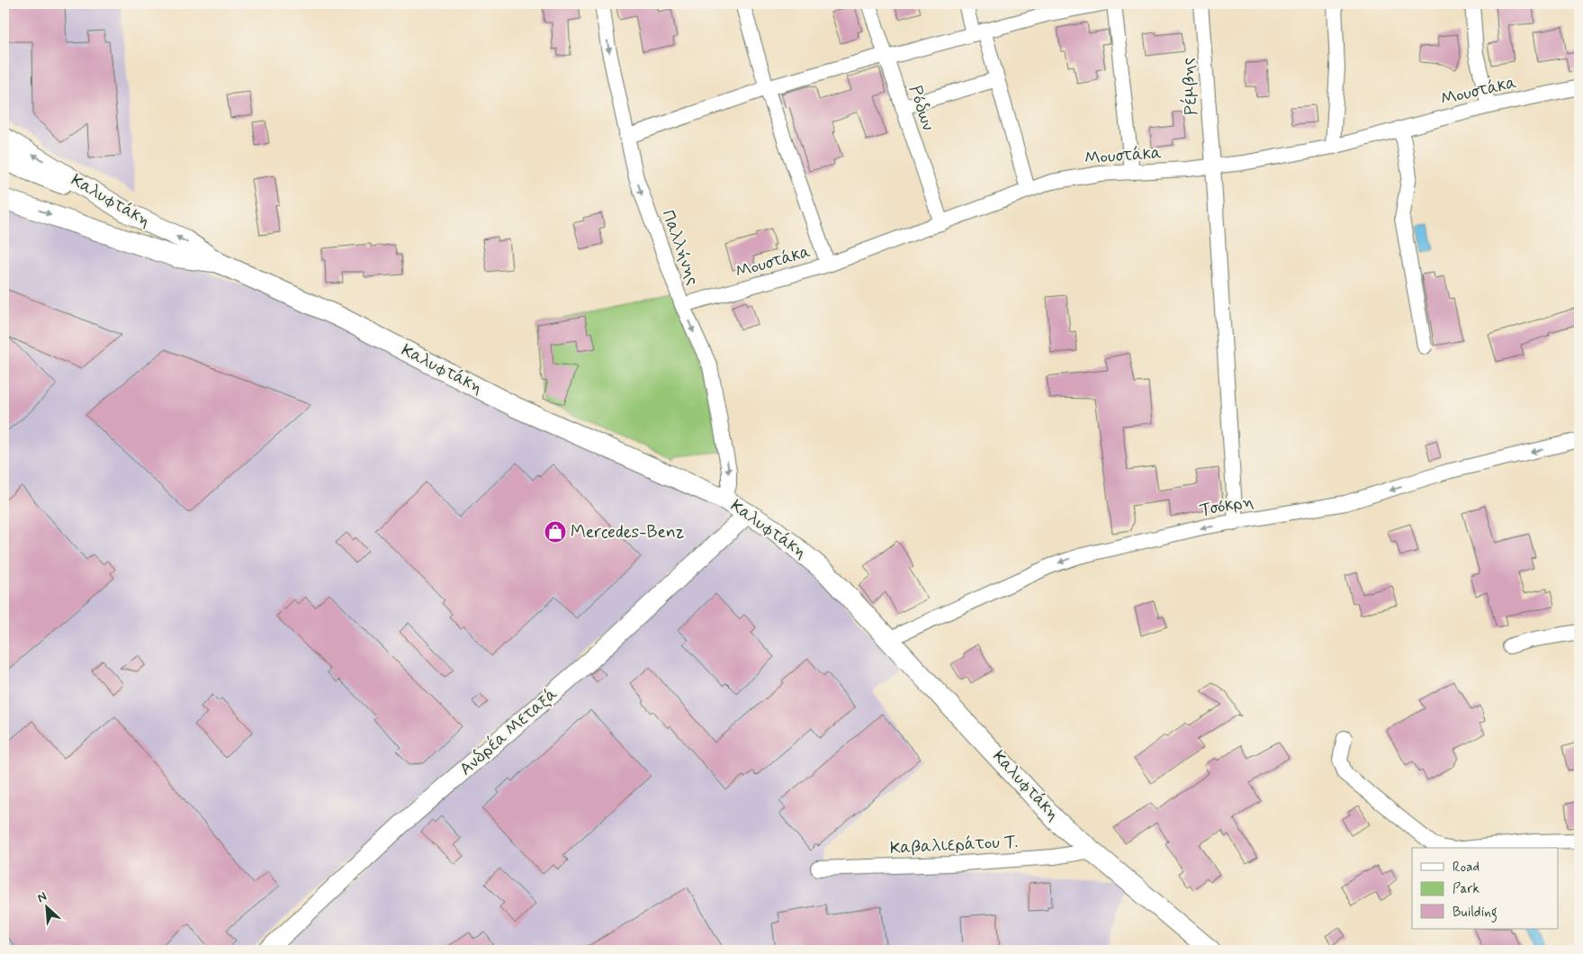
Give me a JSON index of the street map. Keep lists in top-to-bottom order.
{
  "streets": {
    "main road": ["Καλυφτάκη"],
    "street": [
      "Ρέμβης",
      "Μουστάκα",
      "Ρόδων",
      "Παλλήνης",
      "Τσόκρη",
      "Ανδρέα Μεταξά",
      "Καβαλιεράτου Τ."
    ]
  },
  "crossings": [
    ["Ρέμβης", "Μουστάκα"],
    ["Ρέμβης", "Τσόκρη"],
    ["Μουστάκα", "Ρόδων"],
    ["Μουστάκα", "Παλλήνης"],
    ["Καλυφτάκη", "Παλλήνης"],
    ["Καλυφτάκη", "Τσόκρη"],
    ["Καλυφτάκη", "Ανδρέα Μεταξά"],
    ["Καλυφτάκη", "Καβαλιεράτου Τ."]
  ],
  "one_way": ["Παλλήνης", "Τσόκρη"],
  "places": {
    "shop": ["Mercedes-Benz"]
  },
  "legend": ["Road", "Park", "Building"],
  "north": "top left"
}
